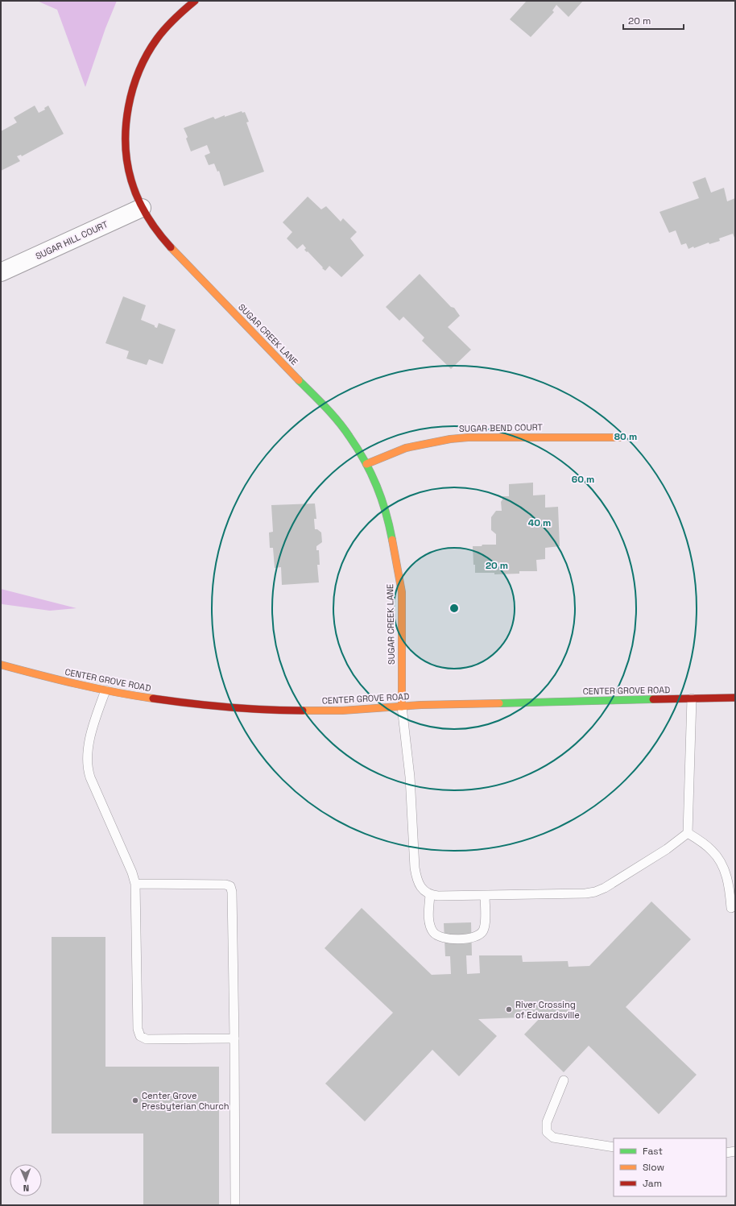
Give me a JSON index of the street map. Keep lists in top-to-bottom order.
{
  "streets": {
    "street": [
      "SUGAR HILL COURT",
      "SUGAR CREEK LANE",
      "SUGAR BEND COURT",
      "CENTER GROVE ROAD"
    ]
  },
  "crossings": [
    ["SUGAR HILL COURT", "SUGAR CREEK LANE"],
    ["SUGAR CREEK LANE", "SUGAR BEND COURT"],
    ["SUGAR CREEK LANE", "CENTER GROVE ROAD"]
  ],
  "places": ["River Crossing of Edwardsville", "Center Grove Presbyterian Church"],
  "legend": ["Fast", "Slow", "Jam"],
  "scale_bar": "20 m",
  "north": "bottom",
  "rings": [
    "80 m",
    "60 m",
    "40 m",
    "20 m"
  ]
}
